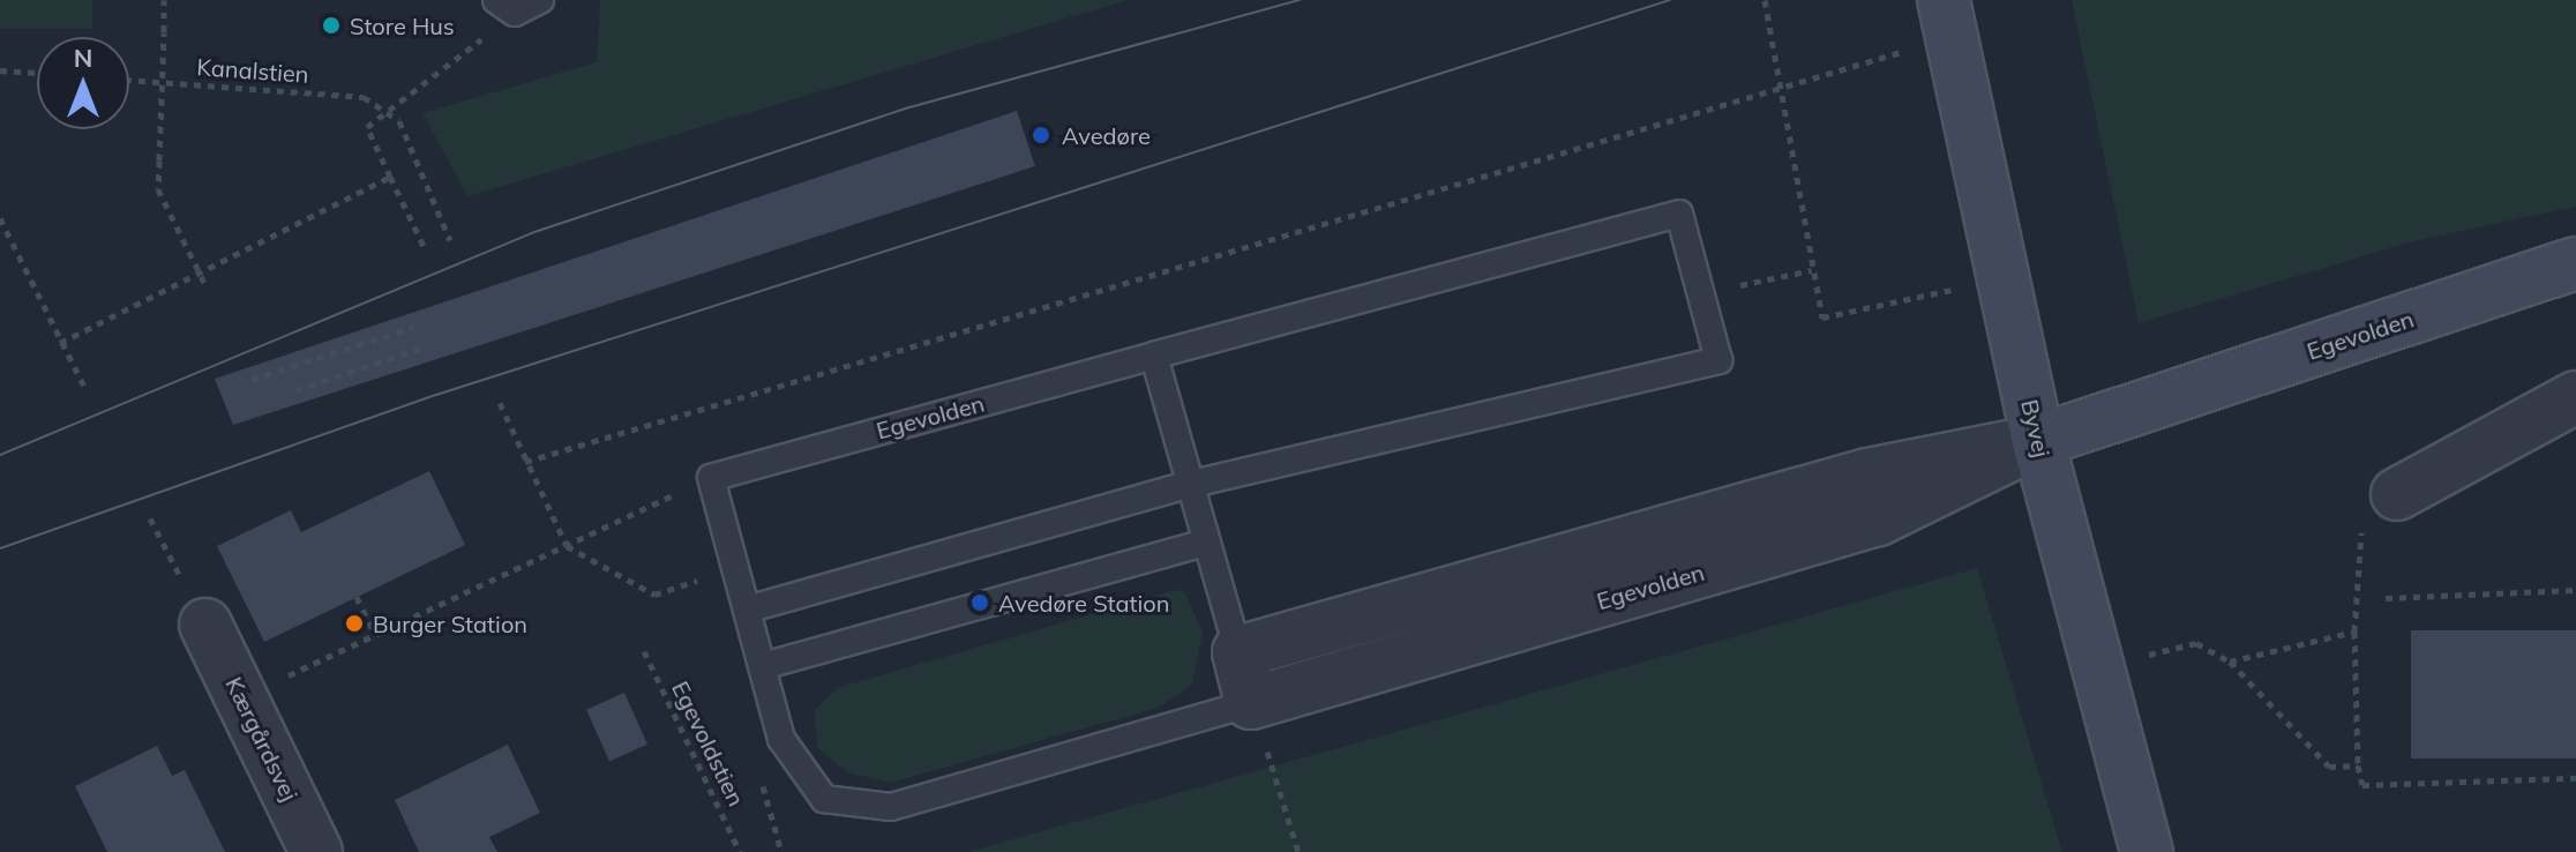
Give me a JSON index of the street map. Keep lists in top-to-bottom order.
{
  "streets": {
    "street": ["Egevolden", "Byvej", "Kærgårdsvej"],
    "path": ["Kanalstien", "Egevoldstien"]
  },
  "crossings": [
    ["Egevolden", "Byvej"]
  ],
  "places": [
    "Store Hus",
    "Avedøre",
    "Avedøre Station",
    "Burger Station"
  ],
  "north": "top"
}
